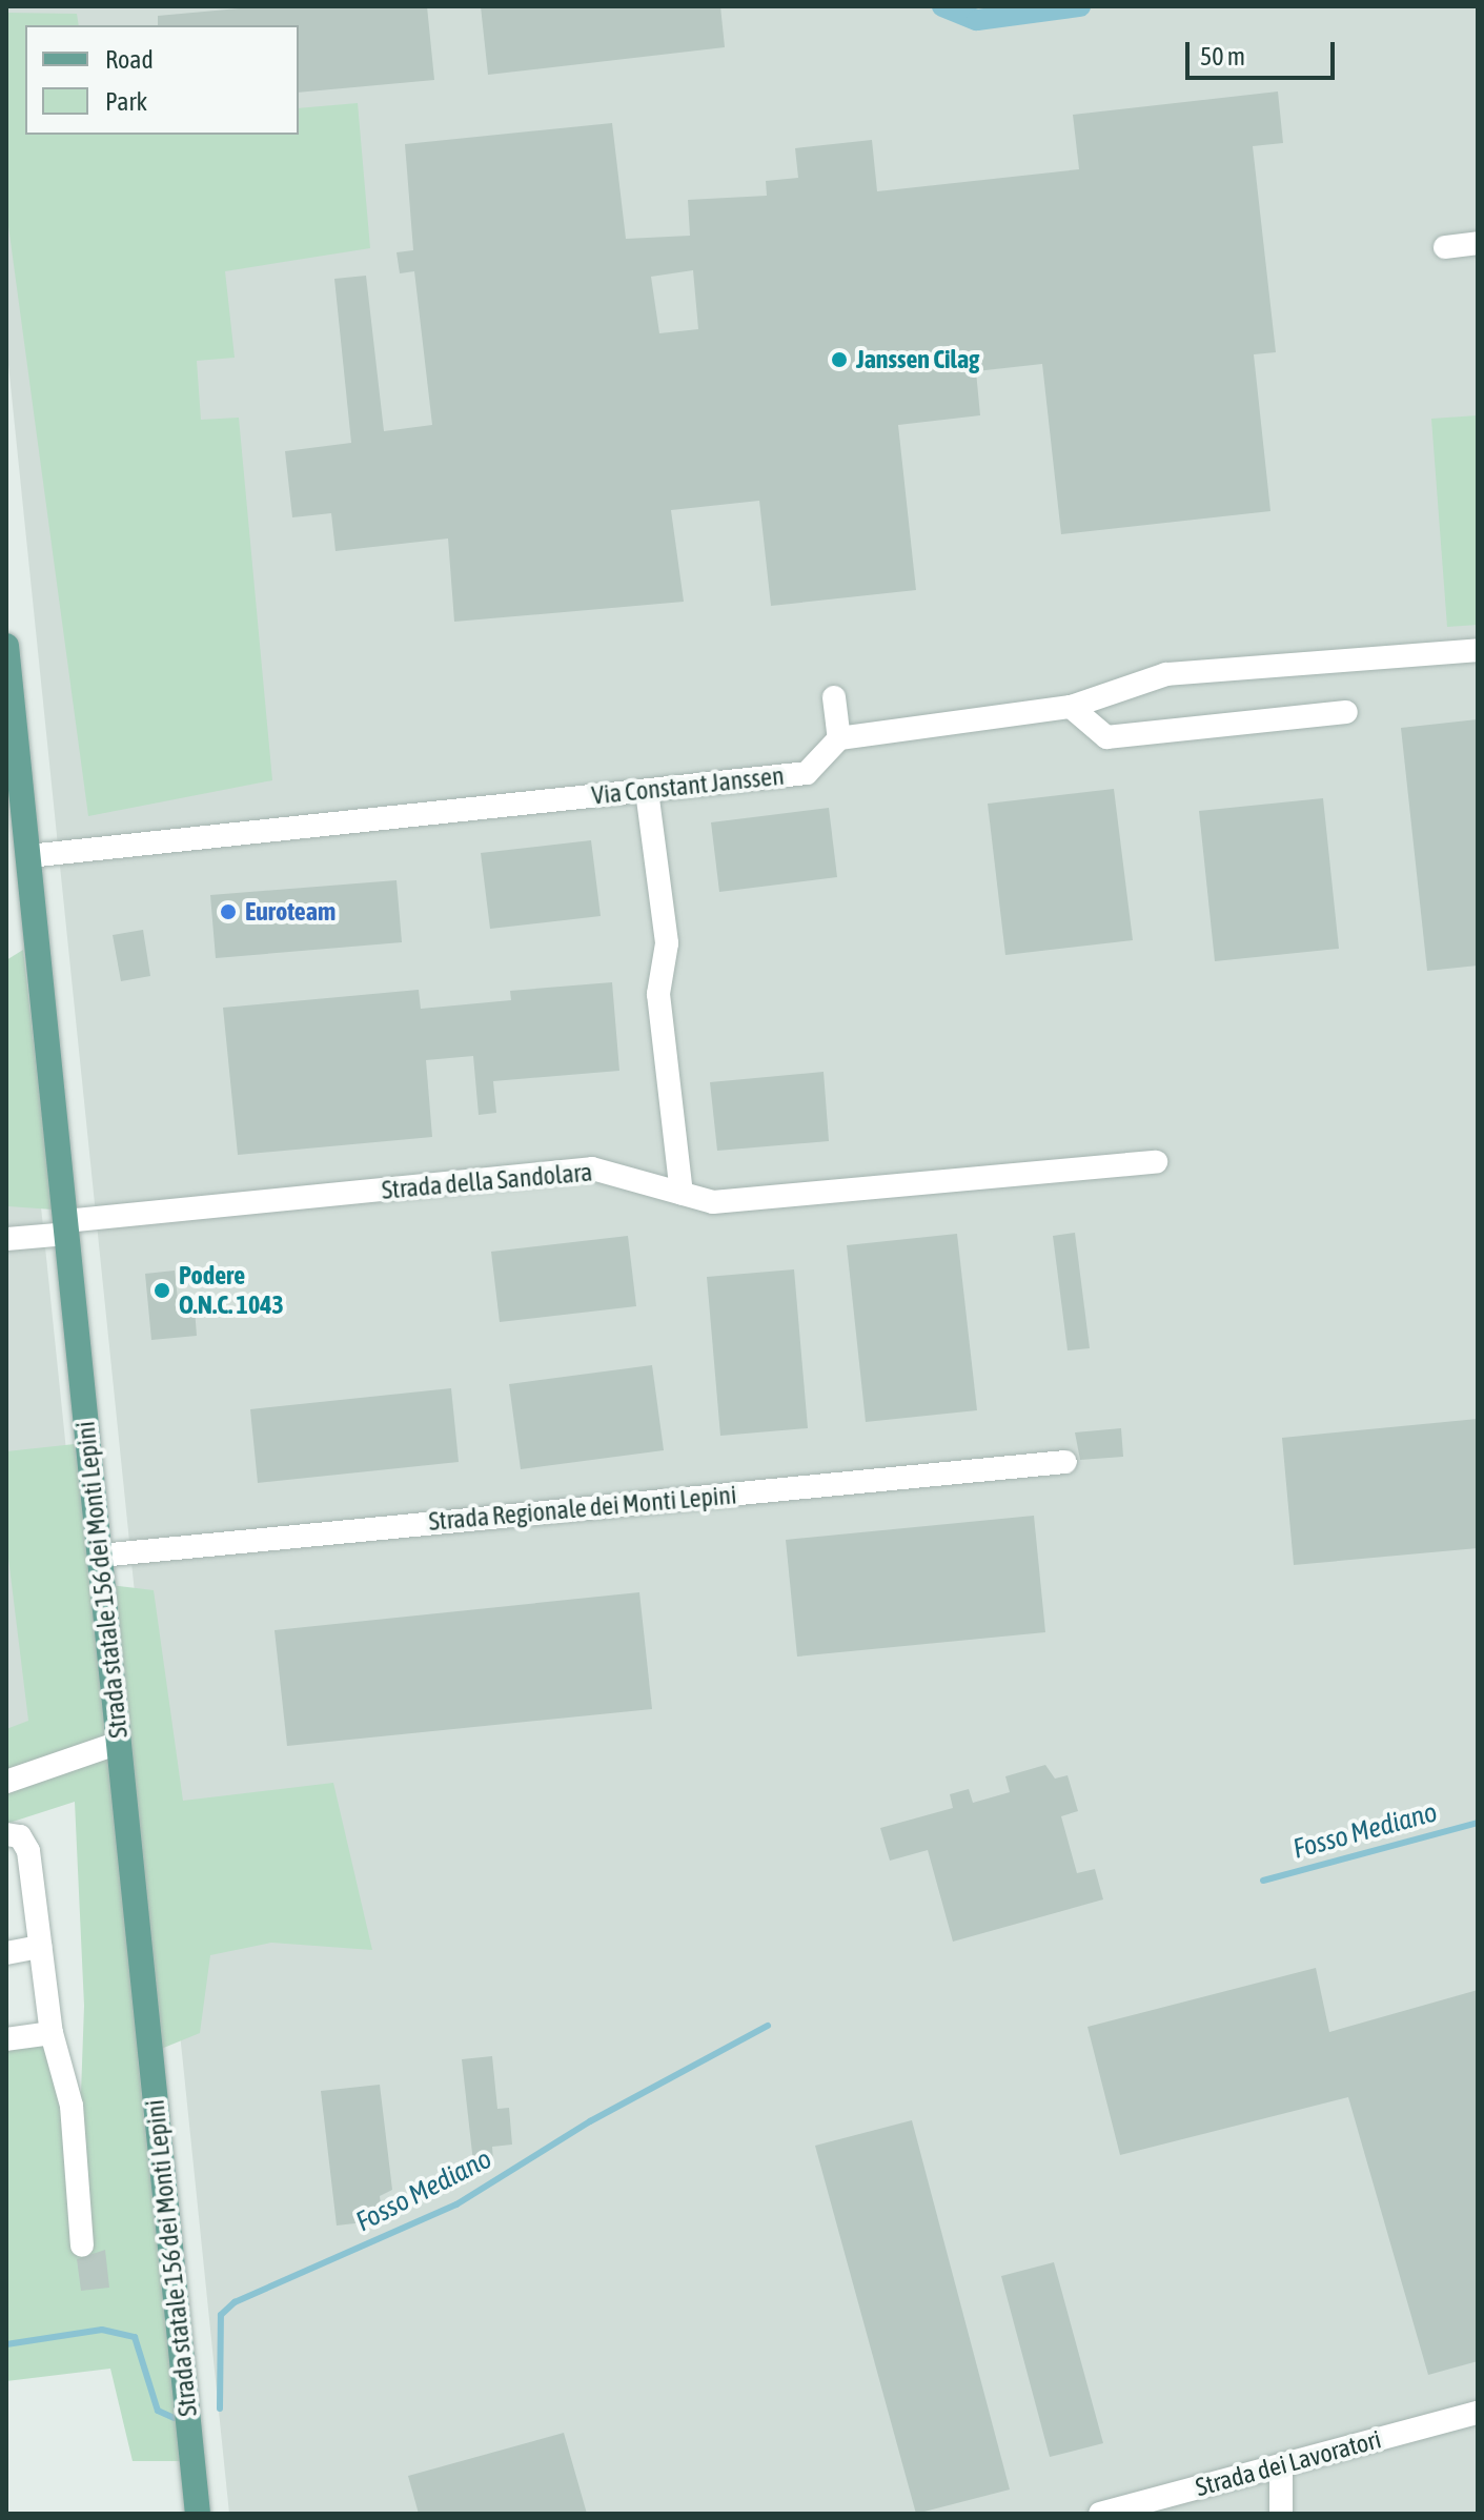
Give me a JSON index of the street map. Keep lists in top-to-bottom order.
{
  "streets": {
    "main road": ["Strada statale 156 dei Monti Lepini"],
    "street": [
      "Via Constant Janssen",
      "Strada della Sandolara",
      "Strada Regionale dei Monti Lepini",
      "Strada dei Lavoratori"
    ]
  },
  "crossings": [
    ["Via Constant Janssen", "Strada statale 156 dei Monti Lepini"],
    ["Strada della Sandolara", "Strada statale 156 dei Monti Lepini"],
    ["Strada Regionale dei Monti Lepini", "Strada statale 156 dei Monti Lepini"]
  ],
  "water": ["Fosso Mediano"],
  "places": ["Janssen Cilag", "Euroteam", "Podere O.N.C. 1043"],
  "legend": ["Road", "Park"],
  "scale_bar": "50 m"
}
